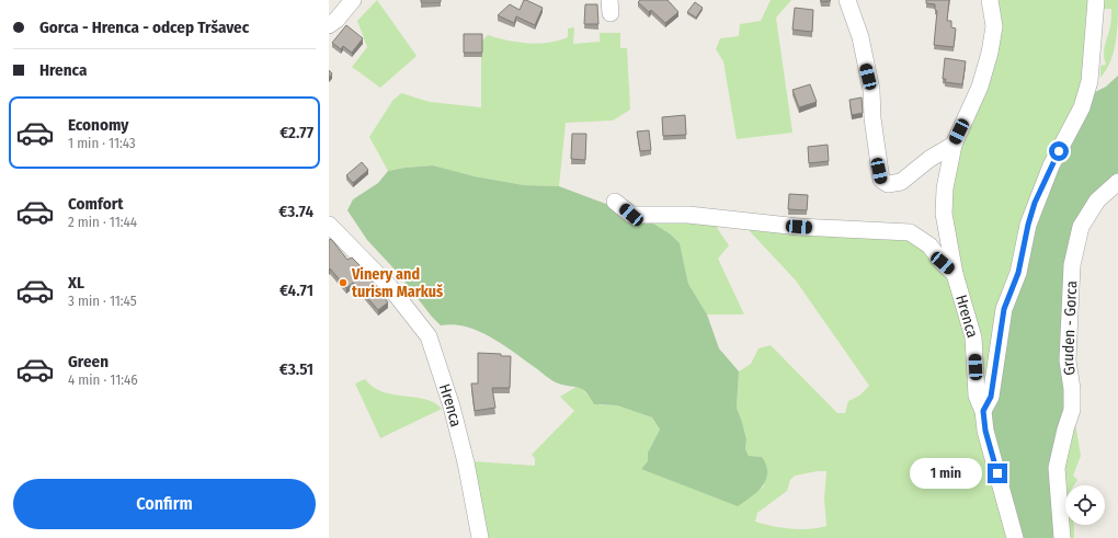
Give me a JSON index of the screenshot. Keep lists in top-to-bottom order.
{
  "streets": {
    "street": ["Hrenca", "Gruden - Gorca"]
  },
  "places": ["Vinery and turism Markuš"],
  "page": {
    "banner": ["Gorca - Hrenca - odcep Tršavec", "Hrenca"],
    "list": [
      {
        "name": "Economy",
        "note": "1 min · 11:43",
        "value": "€2.77"
      },
      {
        "name": "Comfort",
        "note": "2 min · 11:44",
        "value": "€3.74"
      },
      {
        "name": "XL",
        "note": "3 min · 11:45",
        "value": "€4.71"
      },
      {
        "name": "Green",
        "note": "4 min · 11:46",
        "value": "€3.51"
      }
    ],
    "bubble": "1 min",
    "buttons": "Confirm"
  }
}
